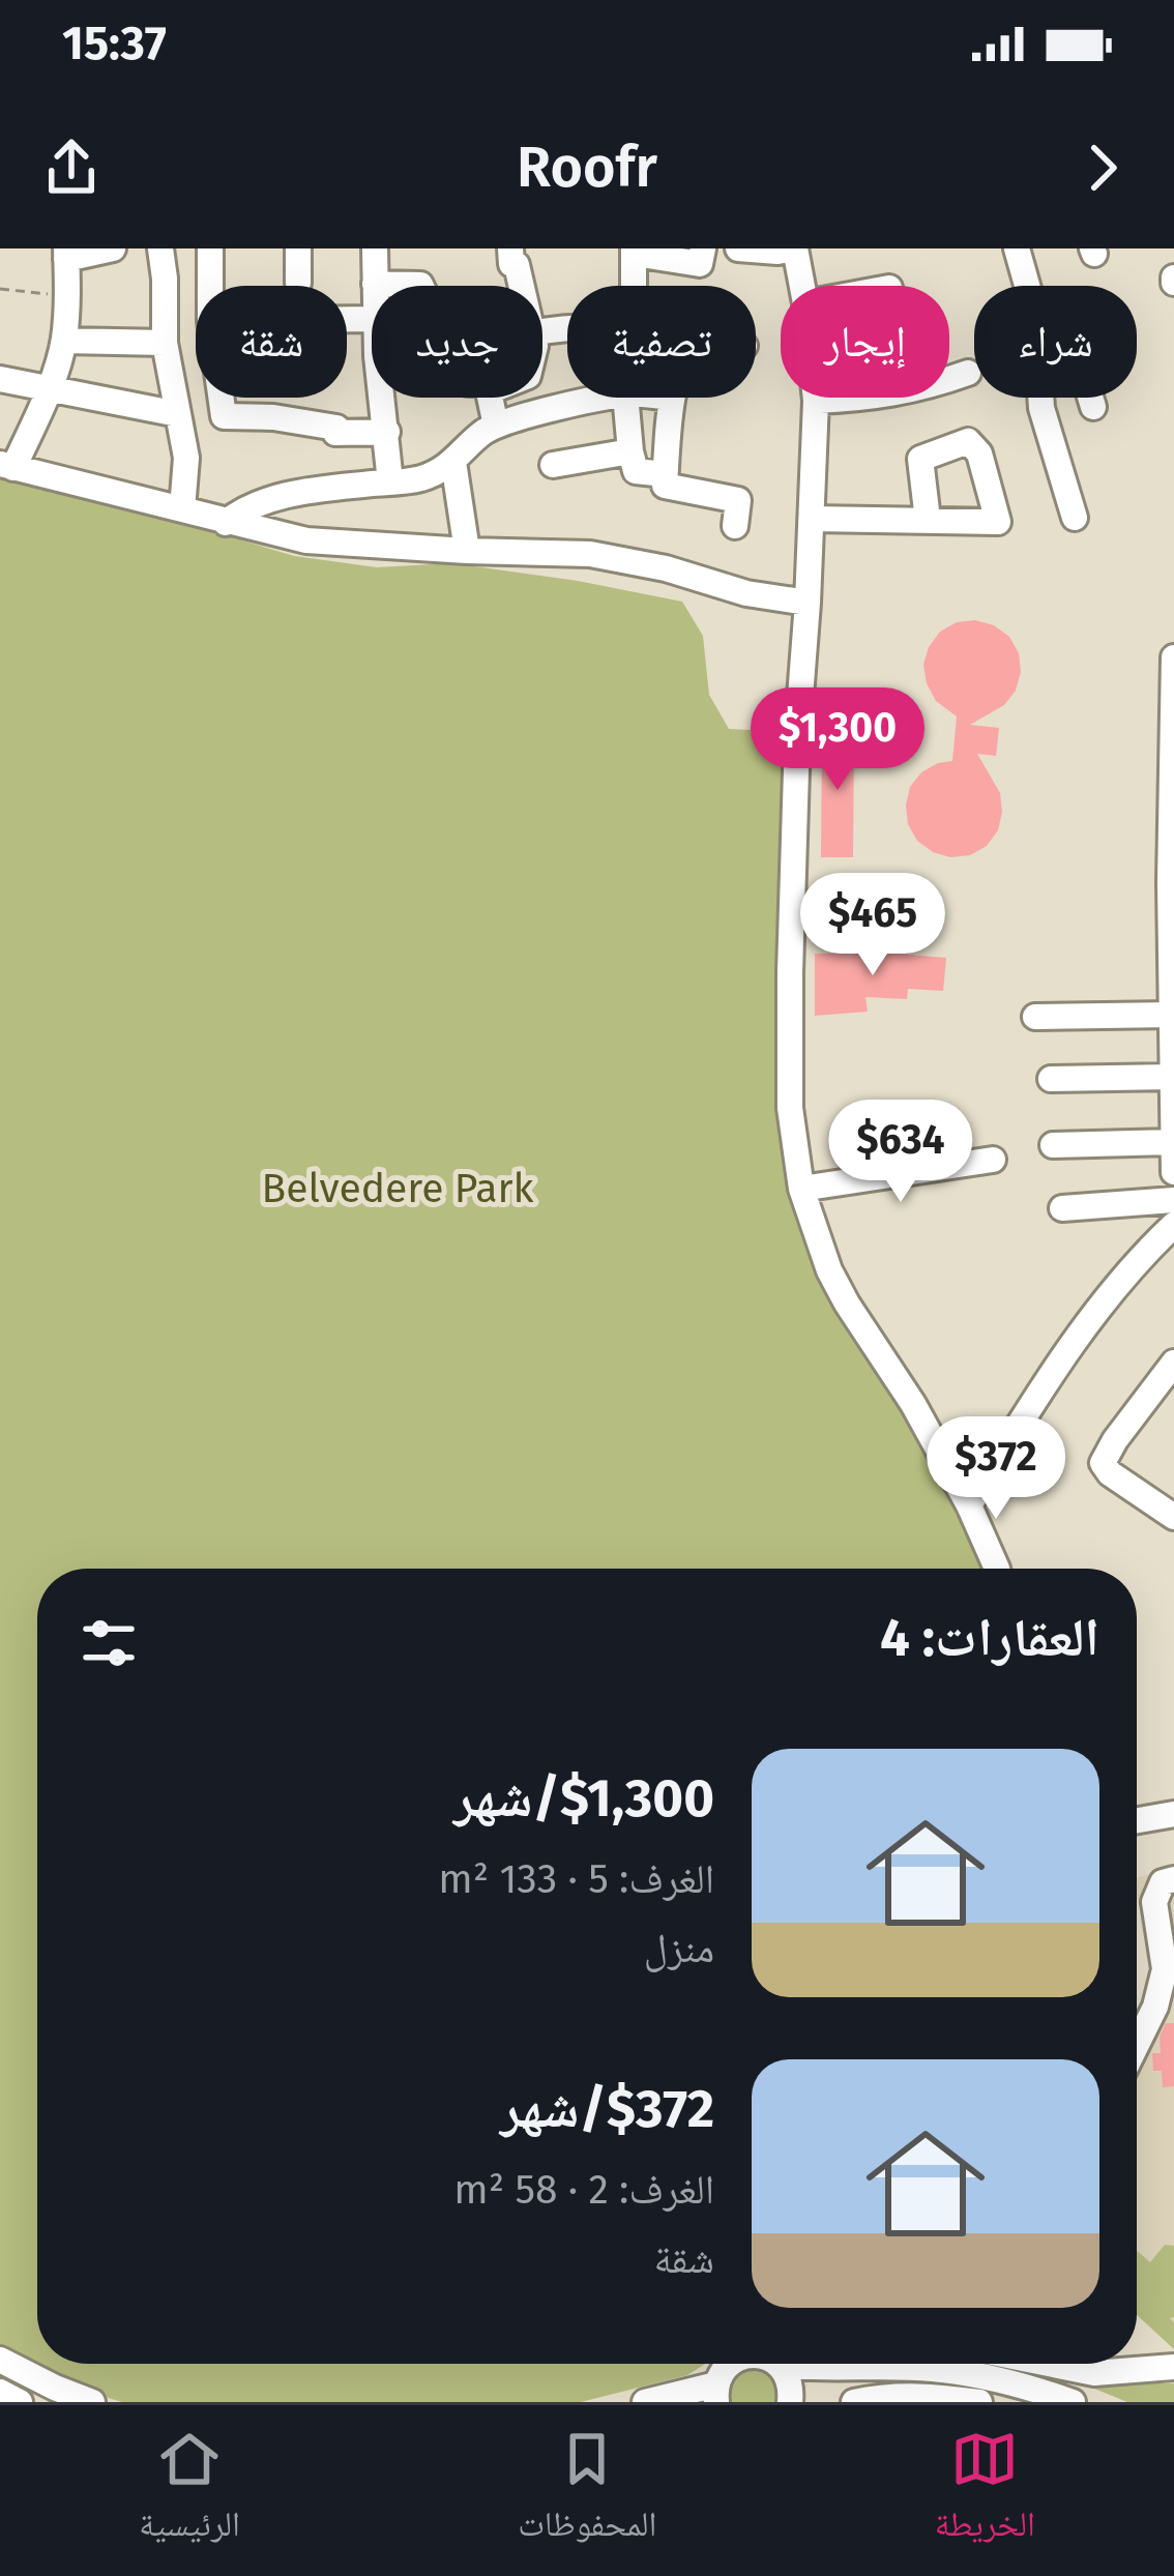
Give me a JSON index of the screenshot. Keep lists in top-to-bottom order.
{
  "parks": ["Belvedere Park"],
  "page": {
    "status": "15:37",
    "header": "Roofr",
    "chip": [
      "شراء",
      "إيجار",
      "تصفية",
      "جديد",
      "شقة"
    ],
    "price": [
      "$1,300",
      "$465",
      "$634",
      "$372"
    ],
    "heading": "العقارات: 4",
    "list": [
      {
        "name": "$1,300/شهر",
        "note": "الغرف: 5 · 133 m² · منزل"
      },
      {
        "name": "$372/شهر",
        "note": "الغرف: 2 · 58 m² · شقة"
      }
    ],
    "tabs": ["الخريطة", "المحفوظات", "الرئيسية"]
  }
}
